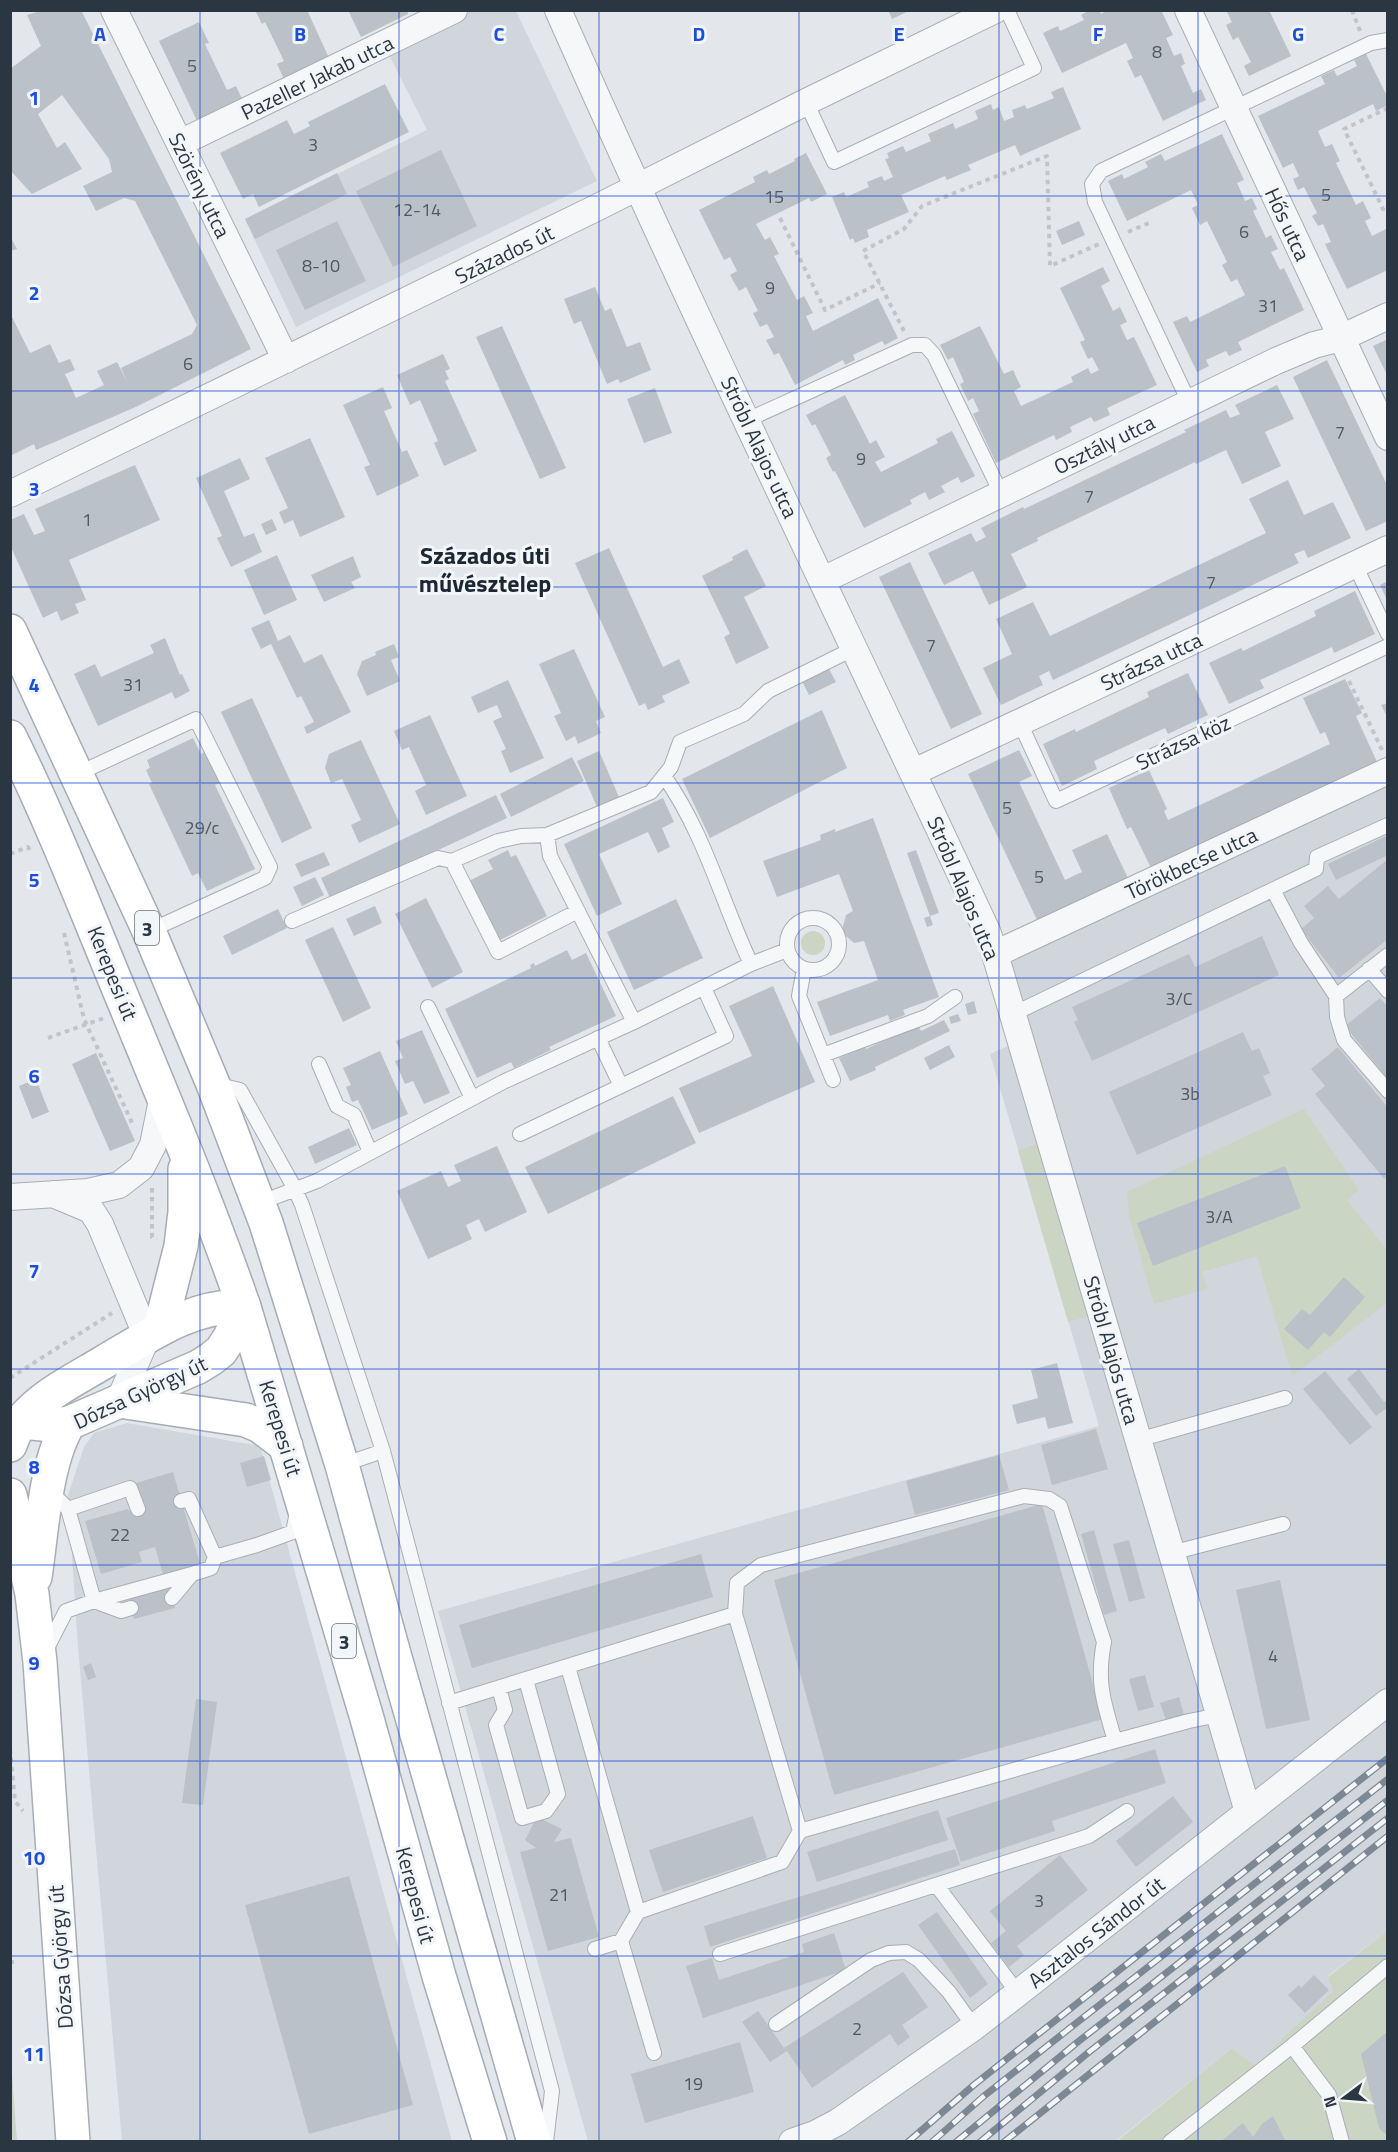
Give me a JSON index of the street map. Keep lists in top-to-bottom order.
{
  "streets": {
    "main road": ["3", "Kerepesi út", "Dózsa György út"],
    "street": [
      "Pazeller Jakab utca",
      "Szörény utca",
      "Hős utca",
      "Százados út",
      "Osztály utca",
      "Stróbl Alajos utca",
      "Strázsa utca",
      "Törökbecse utca",
      "Asztalos Sándor út"
    ],
    "lane": ["Strázsa köz"]
  },
  "crossings": [
    ["Pazeller Jakab utca", "Szörény utca"],
    ["Szörény utca", "Százados út"],
    ["Hős utca", "Osztály utca"],
    ["Százados út", "Stróbl Alajos utca"],
    ["Osztály utca", "Stróbl Alajos utca"],
    ["Stróbl Alajos utca", "Strázsa utca"],
    ["Stróbl Alajos utca", "Törökbecse utca"],
    ["Stróbl Alajos utca", "Asztalos Sándor út"],
    ["Strázsa utca", "Strázsa köz"],
    ["Kerepesi út", "Dózsa György út"]
  ],
  "districts": ["Százados úti művésztelep"],
  "house_numbers": [
    "8",
    "5",
    "3",
    "5",
    "15",
    "12-14",
    "6",
    "8-10",
    "9",
    "31",
    "6",
    "7",
    "9",
    "7",
    "1",
    "7",
    "7",
    "31",
    "5",
    "29/c",
    "5",
    "3/C",
    "3b",
    "3/A",
    "22",
    "4",
    "21",
    "3",
    "2",
    "19"
  ],
  "north": "left",
  "grid": {
    "columns": [
      "A",
      "B",
      "C",
      "D",
      "E",
      "F",
      "G"
    ],
    "rows": [
      "1",
      "2",
      "3",
      "4",
      "5",
      "6",
      "7",
      "8",
      "9",
      "10",
      "11"
    ]
  }
}
